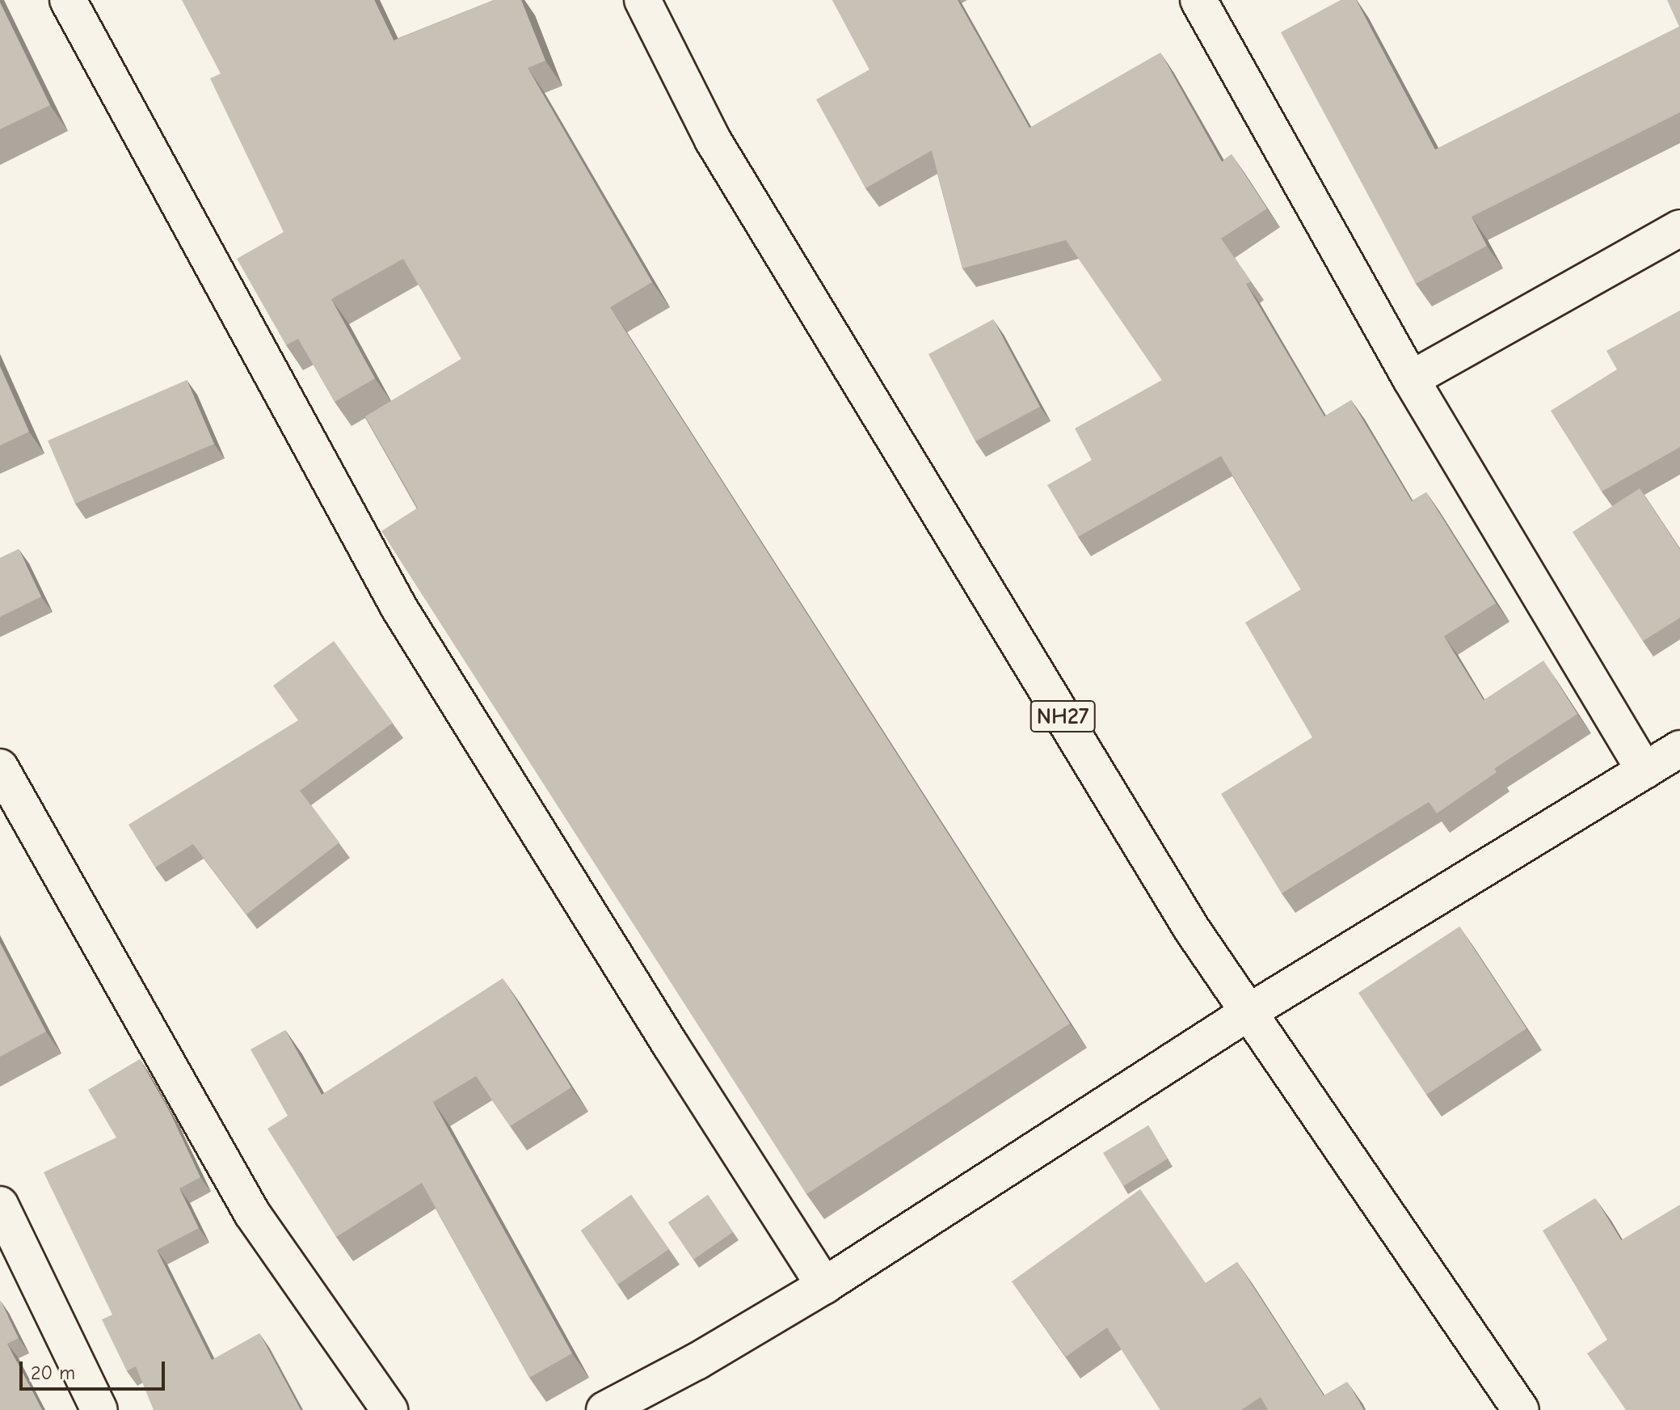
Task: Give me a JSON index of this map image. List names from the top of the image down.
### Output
{
  "streets": {
    "main road": ["NH27"]
  },
  "scale_bar": "20 m"
}
